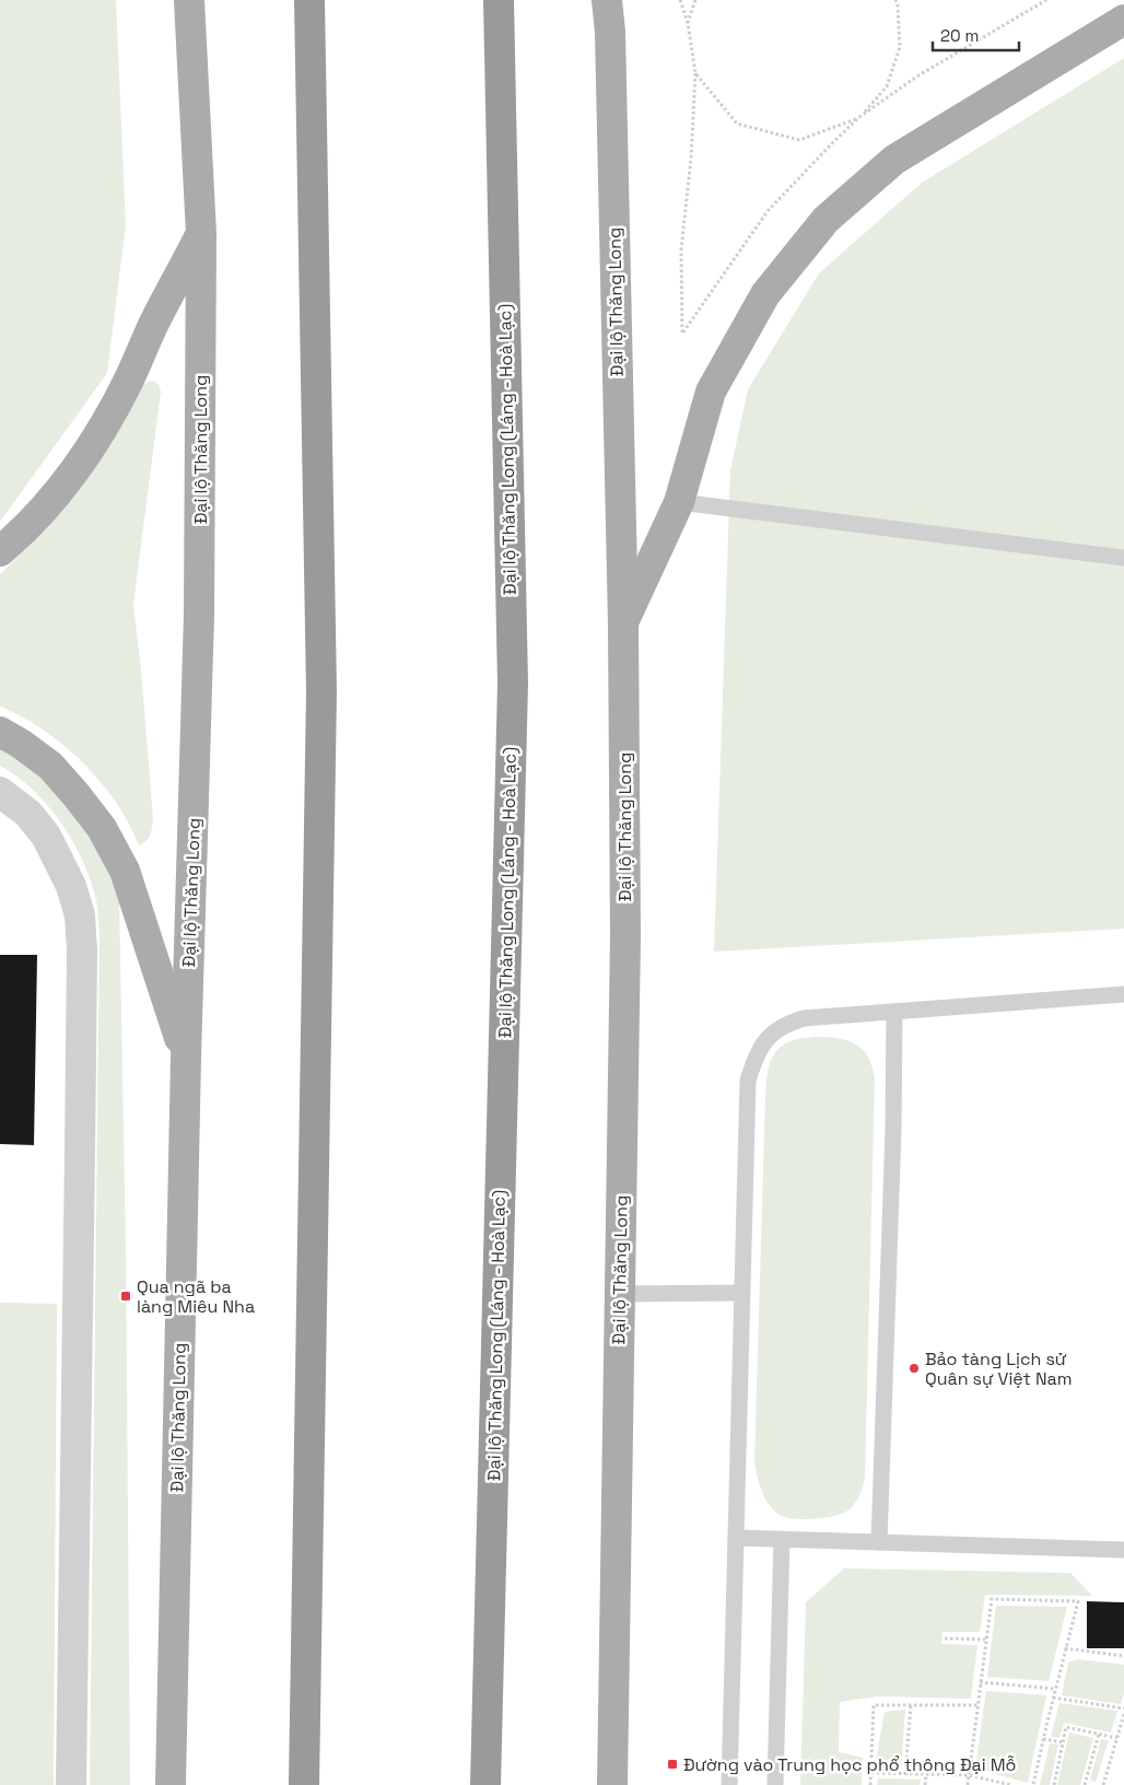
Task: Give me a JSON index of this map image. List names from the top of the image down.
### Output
{
  "streets": {
    "highway": ["Đại lộ Thăng Long (Láng - Hoà Lạc)"],
    "main road": ["Đại lộ Thăng Long"]
  },
  "places": {
    "transit": ["Qua ngã ba làng Miêu Nha", "Đường vào Trung học phổ thông Đại Mỗ"],
    "other": ["Bảo tàng Lịch sử Quân sự Việt Nam"]
  },
  "scale_bar": "20 m"
}
